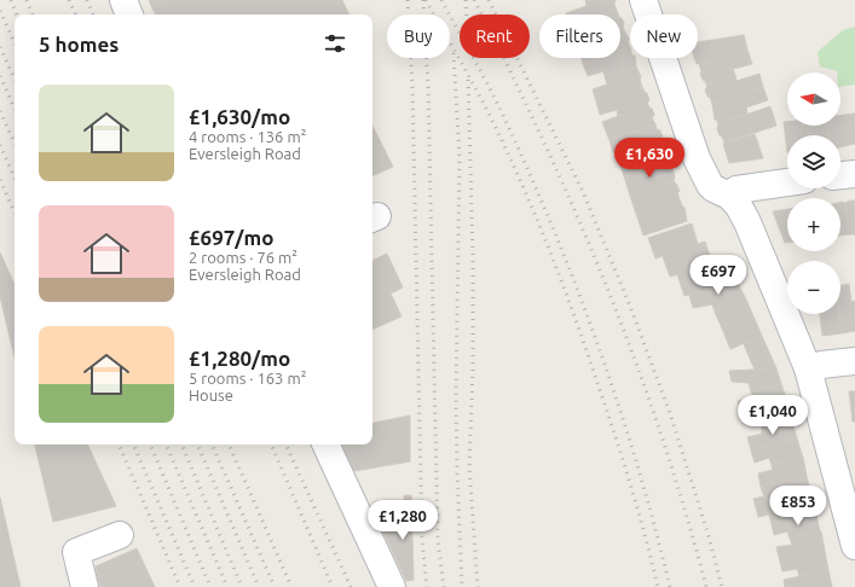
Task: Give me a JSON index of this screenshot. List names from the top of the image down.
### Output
{
  "north": "left",
  "page": {
    "chip": [
      "Buy",
      "Rent",
      "Filters",
      "New"
    ],
    "heading": "5 homes",
    "map_buttons": ["+", "−"],
    "list": [
      {
        "name": "£1,630/mo",
        "note": "4 rooms · 136 m² · Eversleigh Road"
      },
      {
        "name": "£697/mo",
        "note": "2 rooms · 76 m² · Eversleigh Road"
      },
      {
        "name": "£1,280/mo",
        "note": "5 rooms · 163 m² · House"
      }
    ],
    "price": [
      "£1,630",
      "£697",
      "£1,040",
      "£853",
      "£1,280"
    ]
  }
}
